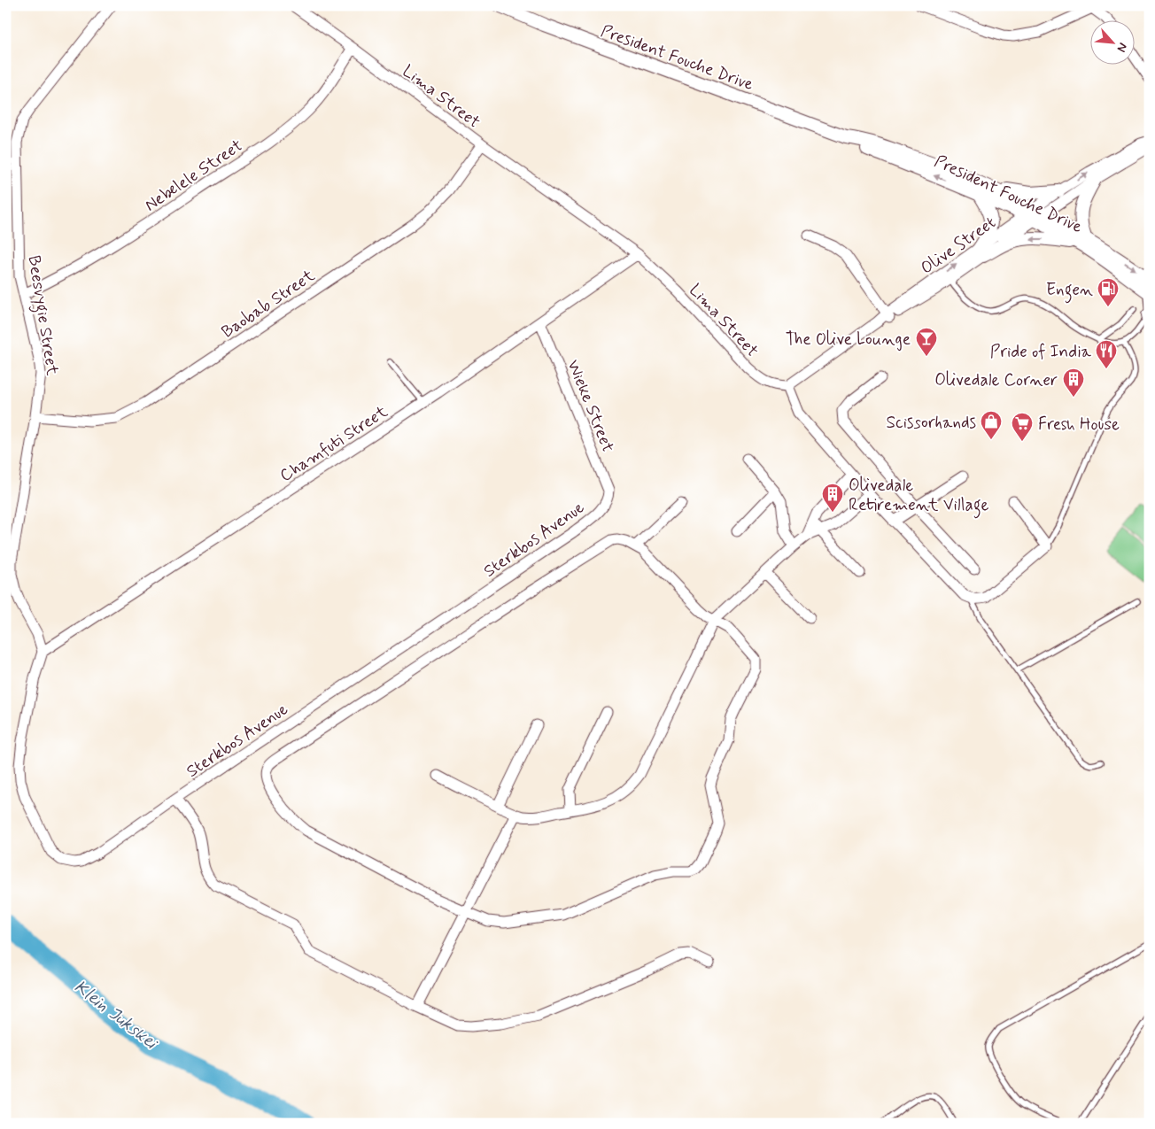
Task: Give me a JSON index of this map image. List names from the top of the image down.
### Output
{
  "streets": {
    "street": [
      "President Fouche Drive",
      "Lima Street",
      "Nebelele Street",
      "Olive Street",
      "Baobab Street",
      "Beesvygie Street",
      "Wieke Street",
      "Chamfuti Street",
      "Sterkbos Avenue"
    ]
  },
  "crossings": [
    ["President Fouche Drive", "Olive Street"],
    ["Lima Street", "Nebelele Street"],
    ["Lima Street", "Olive Street"],
    ["Lima Street", "Baobab Street"],
    ["Lima Street", "Chamfuti Street"],
    ["Nebelele Street", "Beesvygie Street"],
    ["Baobab Street", "Beesvygie Street"],
    ["Beesvygie Street", "Chamfuti Street"],
    ["Beesvygie Street", "Sterkbos Avenue"],
    ["Wieke Street", "Chamfuti Street"],
    ["Wieke Street", "Sterkbos Avenue"],
    ["Chamfuti Street", "Sterkbos Avenue"]
  ],
  "water": ["Klein Jukskei"],
  "places": {
    "fuel station": ["Engen"],
    "bar": ["The Olive Lounge"],
    "restaurant": ["Pride of India"],
    "building": ["Olivedale Corner", "Olivedale Retirement Village"],
    "shop": ["Scissorhands"],
    "supermarket": ["Fresh House"]
  },
  "north": "bottom right"
}
